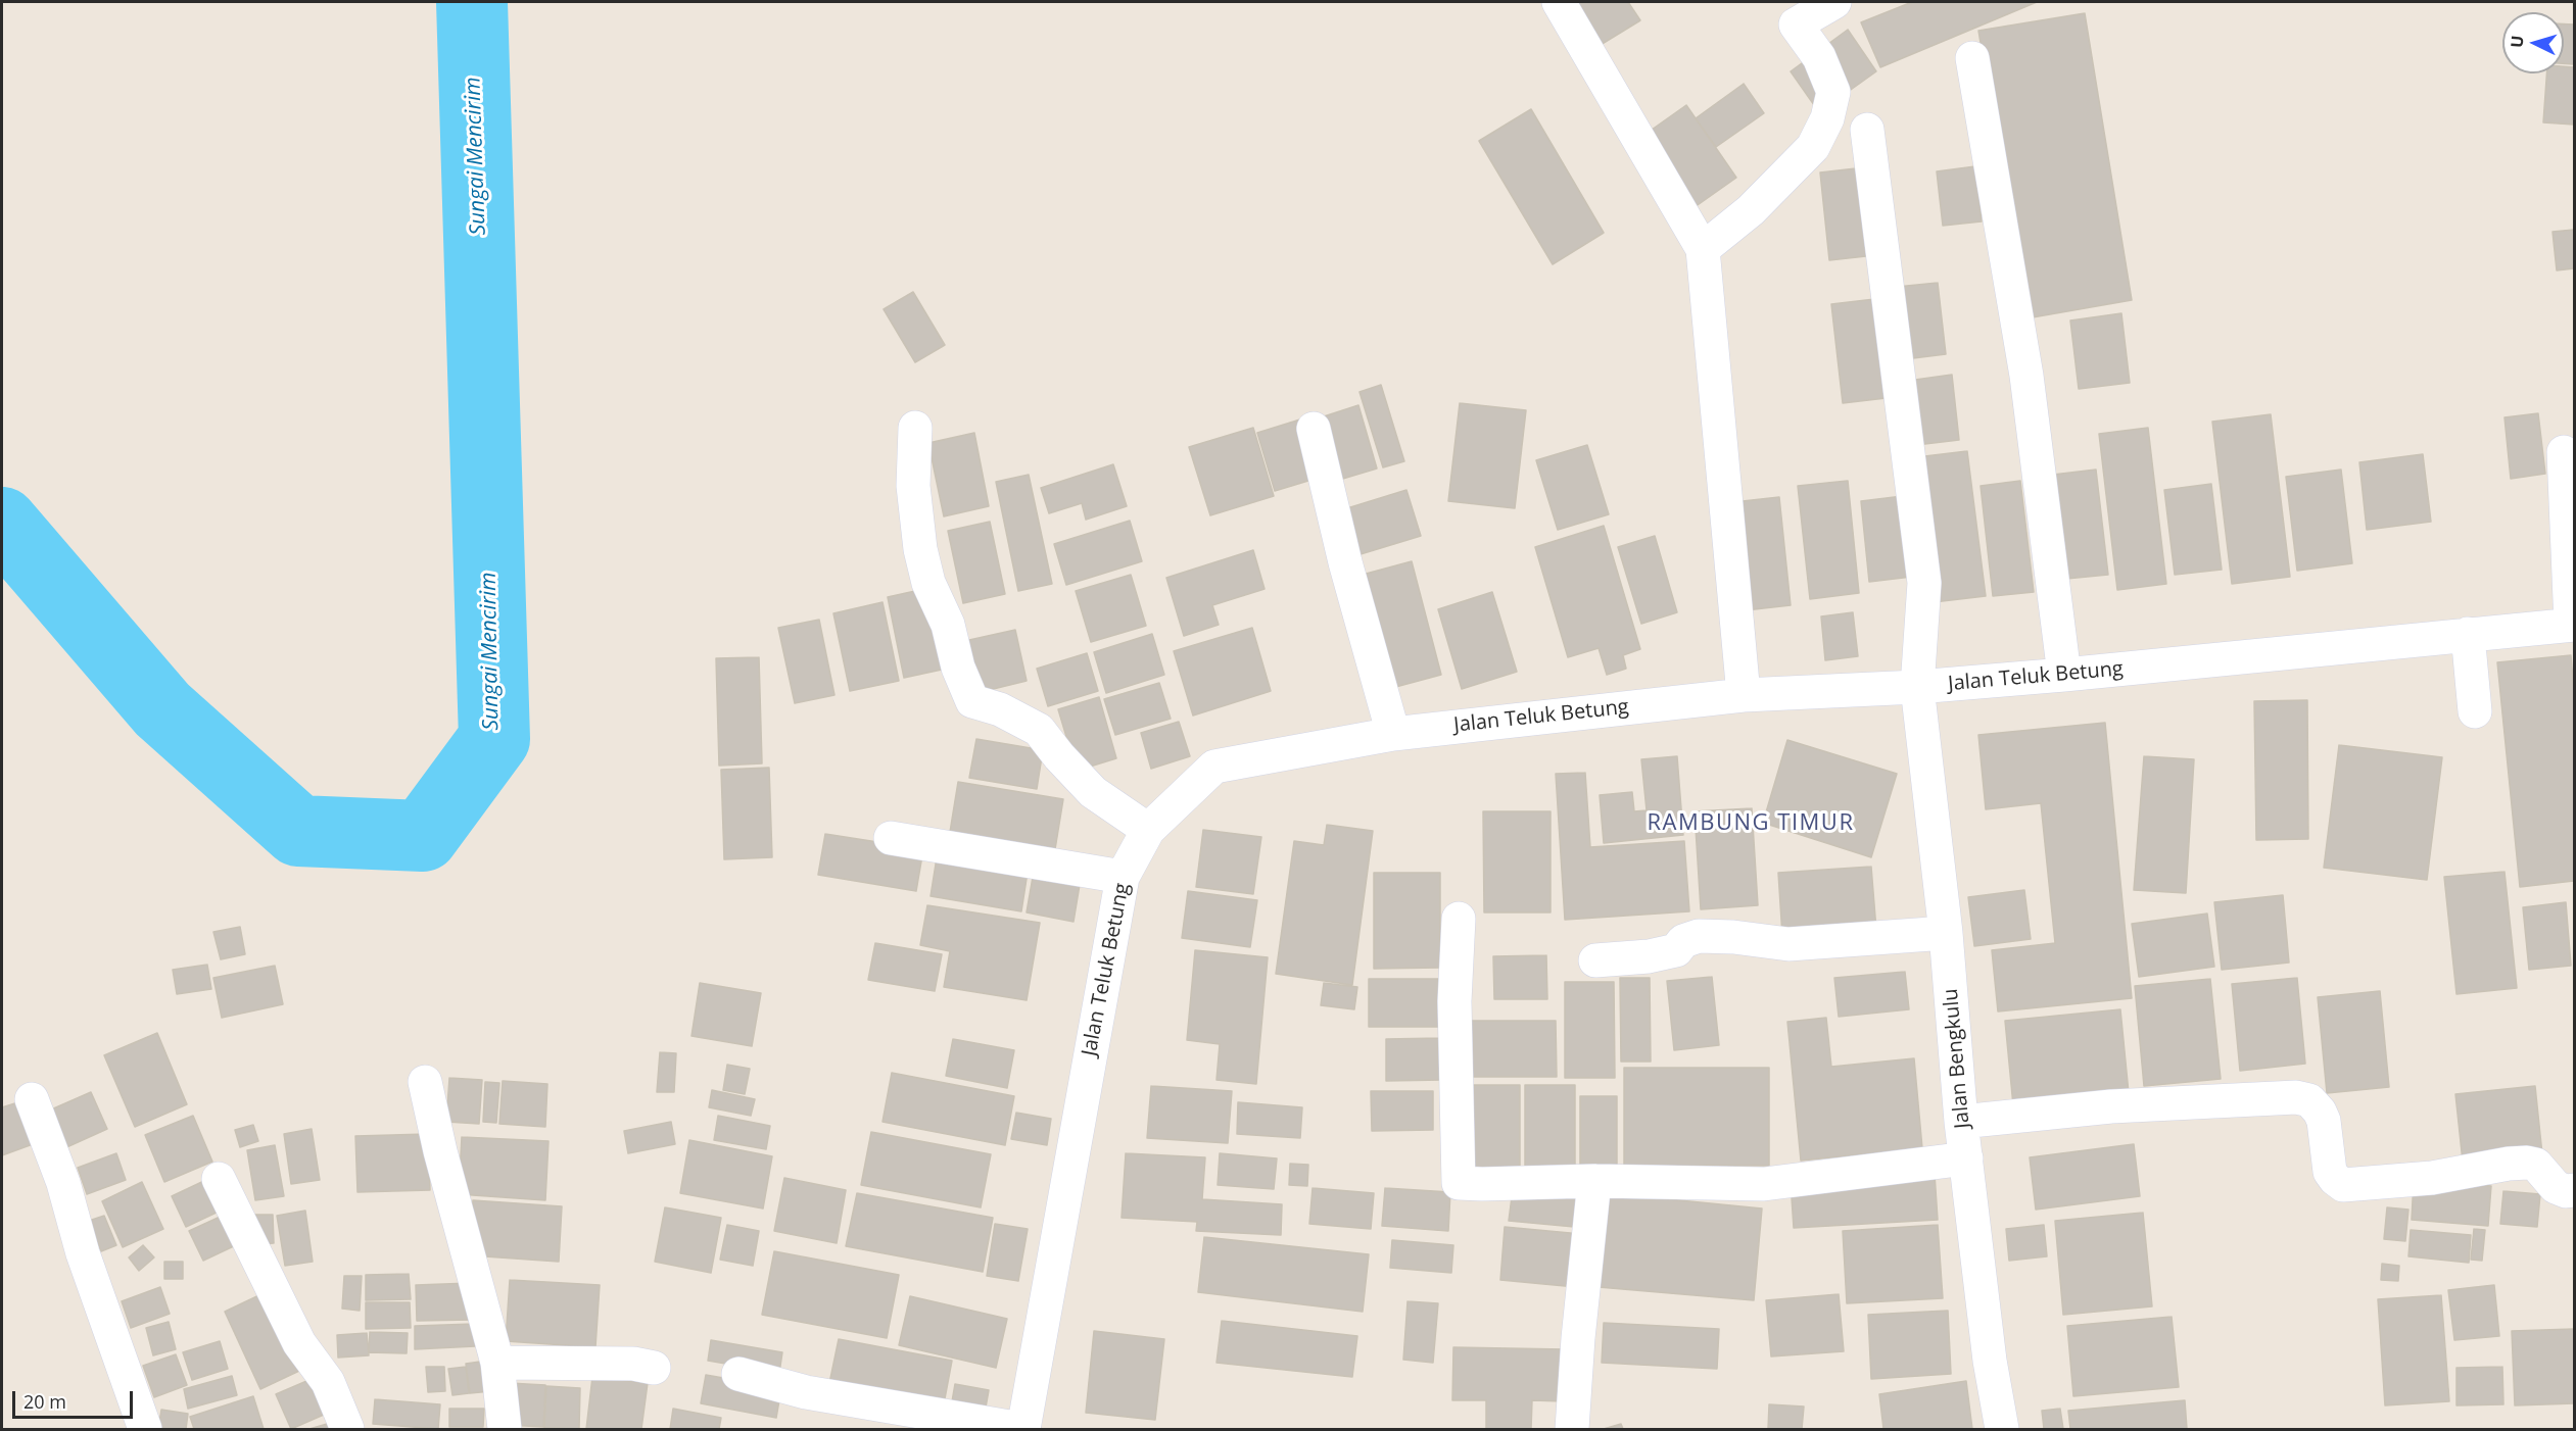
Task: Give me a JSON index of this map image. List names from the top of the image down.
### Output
{
  "streets": {
    "street": ["Jalan Teluk Betung", "Jalan Bengkulu"]
  },
  "crossings": [
    ["Jalan Teluk Betung", "Jalan Bengkulu"]
  ],
  "districts": ["RAMBUNG TIMUR"],
  "water": ["Sungai Mencirim"],
  "scale_bar": "20 m",
  "north": "left"
}
